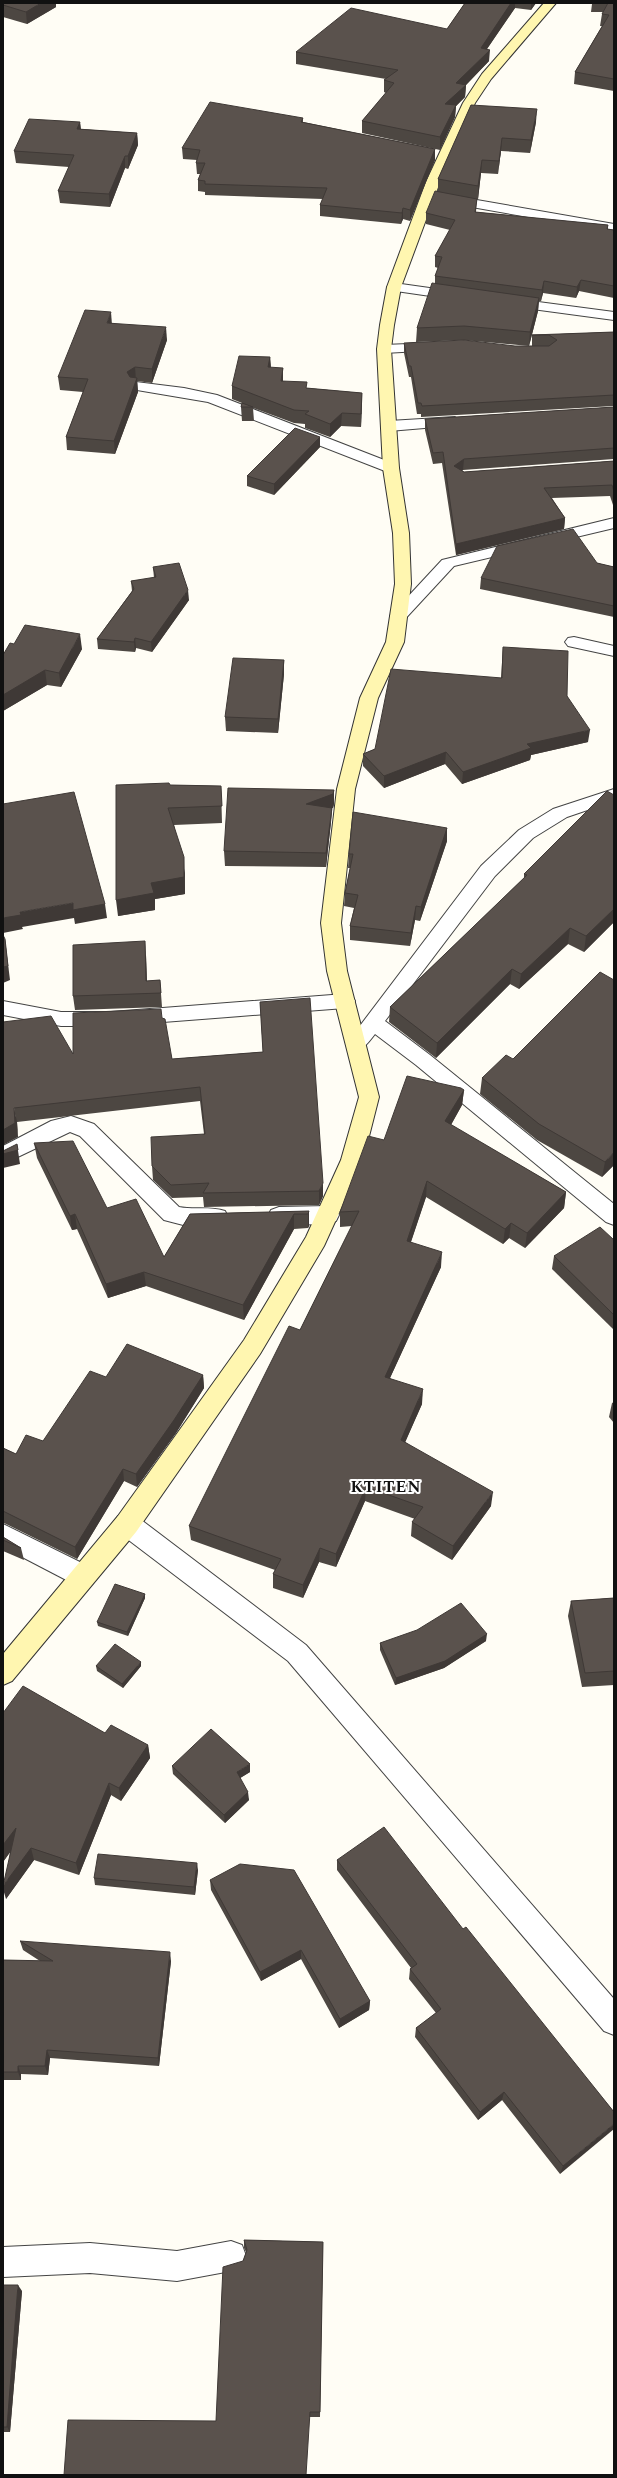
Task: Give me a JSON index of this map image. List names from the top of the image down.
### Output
{
  "districts": ["KTITEN"]
}
